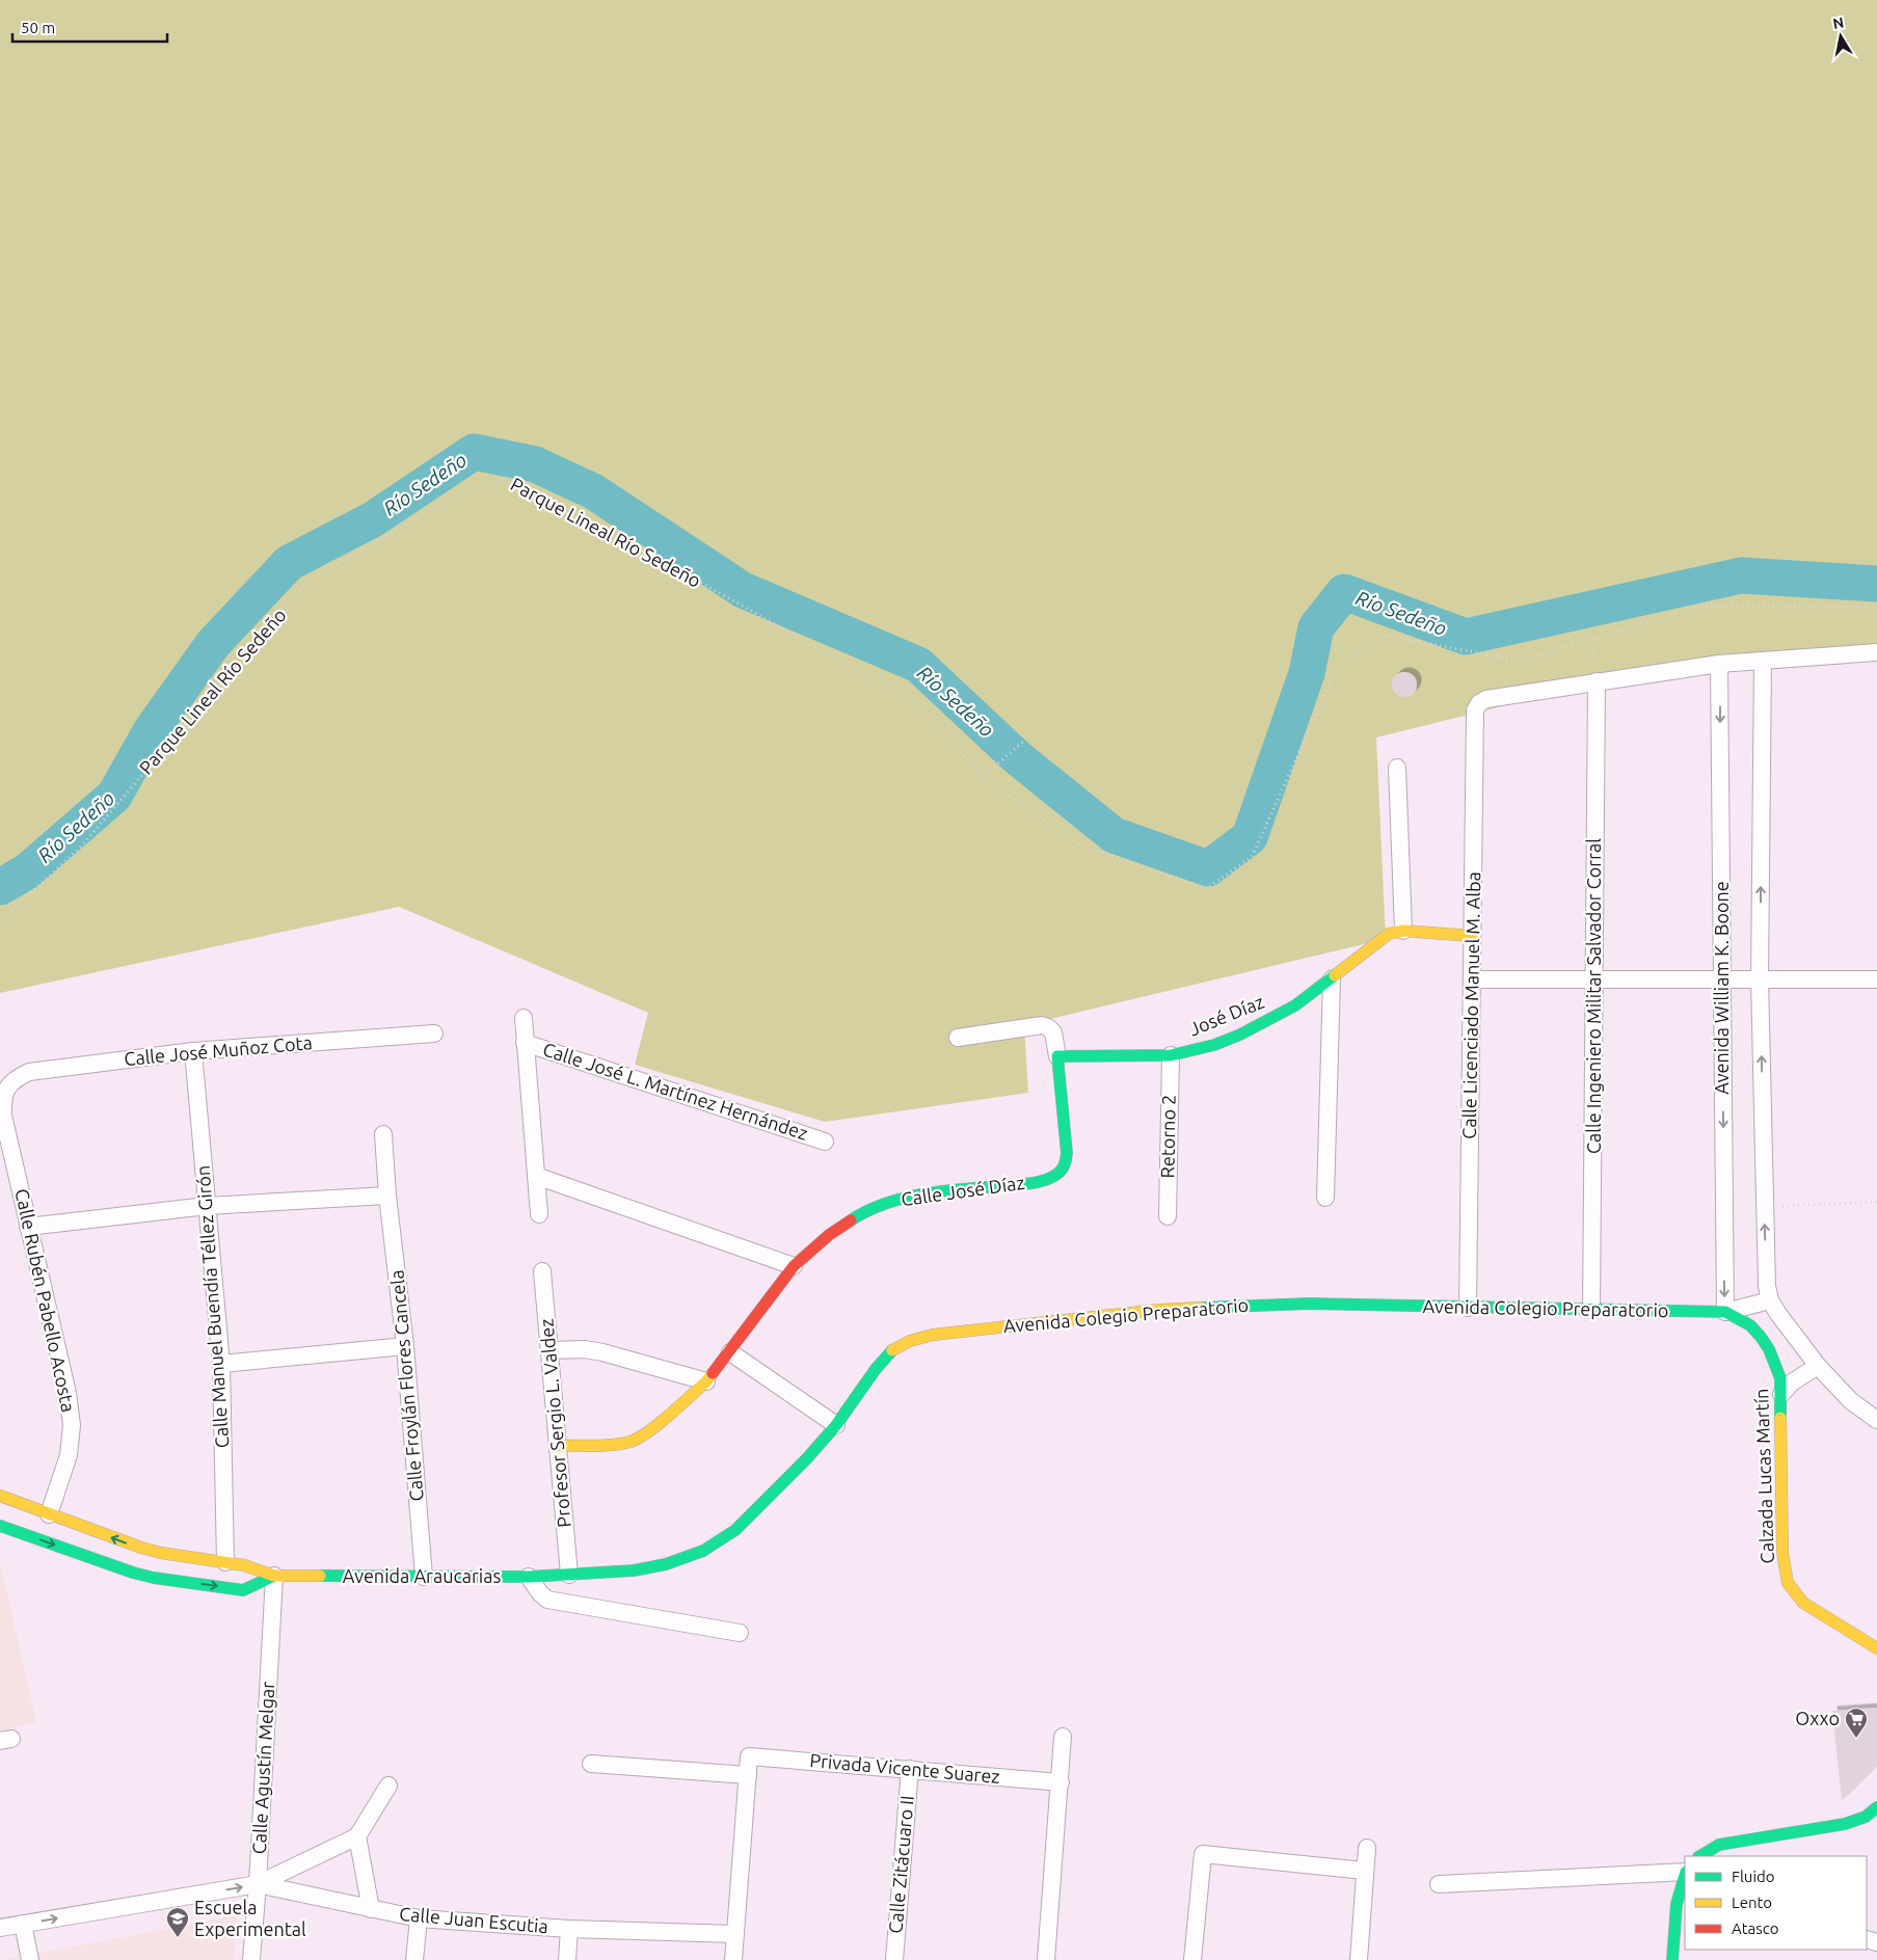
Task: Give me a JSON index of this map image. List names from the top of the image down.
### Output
{
  "streets": {
    "street": [
      "Avenida William K. Boone",
      "Calle Ingeniero Militar Salvador Corral",
      "Calle Licenciado Manuel M. Alba",
      "José Díaz",
      "Calle José Muñoz Cota",
      "Calle José L. Martínez Hernández",
      "Retorno 2",
      "Calle José Díaz",
      "Calle Rubén Pabello Acosta",
      "Calle Manuel Buendía Téllez Girón",
      "Avenida Colegio Preparatorio",
      "Calle Froylán Flores Cancela",
      "Profesor Sergio L. Valdez",
      "Calzada Lucas Martín",
      "Avenida Araucarias",
      "Calle Agustín Melgar",
      "Privada Vicente Suarez",
      "Calle Zitácuaro II",
      "Calle Juan Escutia"
    ],
    "path": ["Parque Lineal Río Sedeño"]
  },
  "crossings": [
    ["Avenida William K. Boone", "Avenida Colegio Preparatorio"],
    ["Avenida William K. Boone", "Calzada Lucas Martín"],
    ["Calle Ingeniero Militar Salvador Corral", "Calle Licenciado Manuel M. Alba"],
    ["Calle Ingeniero Militar Salvador Corral", "Avenida Colegio Preparatorio"],
    ["Calle Licenciado Manuel M. Alba", "José Díaz"],
    ["Calle Licenciado Manuel M. Alba", "Avenida Colegio Preparatorio"],
    ["José Díaz", "Retorno 2"],
    ["José Díaz", "Calle José Díaz"],
    ["Calle José Muñoz Cota", "Calle Rubén Pabello Acosta"],
    ["Calle José Muñoz Cota", "Calle Manuel Buendía Téllez Girón"],
    ["Calle José Díaz", "Profesor Sergio L. Valdez"],
    ["Calle Rubén Pabello Acosta", "Avenida Araucarias"],
    ["Calle Manuel Buendía Téllez Girón", "Avenida Araucarias"],
    ["Avenida Colegio Preparatorio", "Profesor Sergio L. Valdez"],
    ["Avenida Colegio Preparatorio", "Calzada Lucas Martín"],
    ["Avenida Colegio Preparatorio", "Avenida Araucarias"],
    ["Calle Froylán Flores Cancela", "Avenida Araucarias"],
    ["Profesor Sergio L. Valdez", "Avenida Araucarias"],
    ["Avenida Araucarias", "Calle Agustín Melgar"],
    ["Calle Agustín Melgar", "Calle Juan Escutia"],
    ["Privada Vicente Suarez", "Calle Zitácuaro II"]
  ],
  "water": ["Río Sedeño"],
  "places": {
    "supermarket": ["Oxxo"],
    "school or university": ["Escuela Experimental"]
  },
  "legend": ["Fluido", "Lento", "Atasco"],
  "scale_bar": "50 m",
  "north": "top"
}
